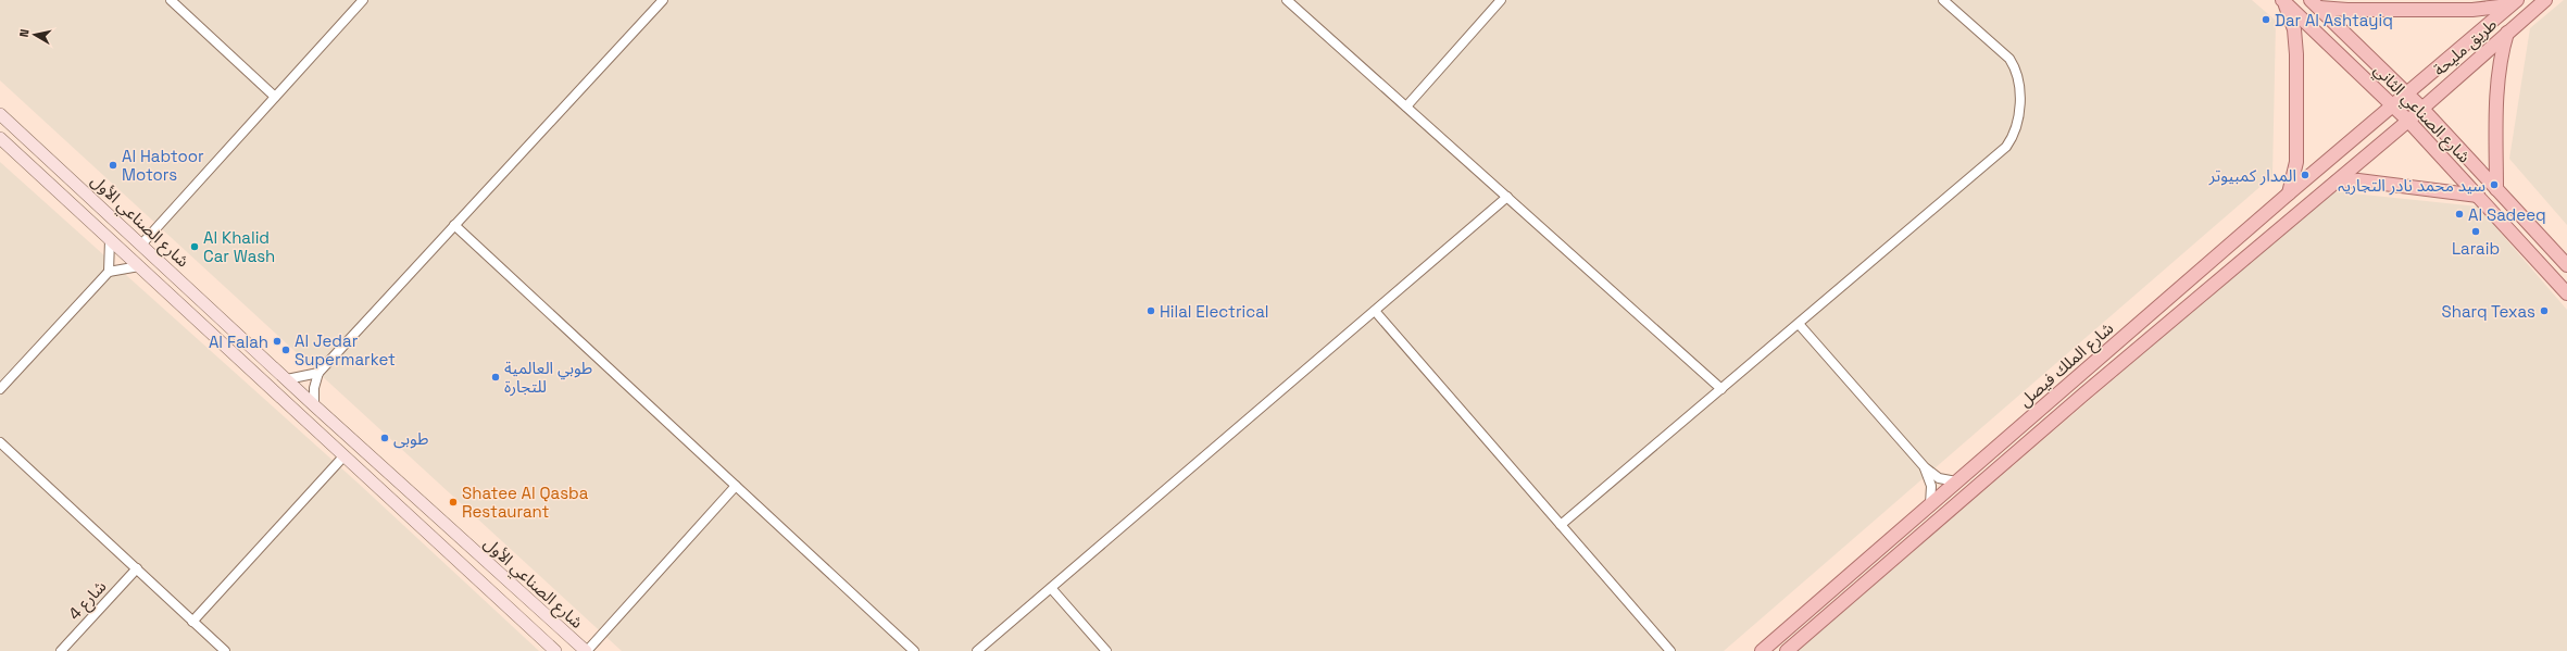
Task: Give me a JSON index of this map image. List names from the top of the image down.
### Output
{
  "streets": {
    "main road": [
      "طريق مليحة",
      "شارع الصناعي الثاني",
      "شارع الصناعي الأول",
      "شارع الملك فيصل"
    ],
    "street": ["شارع 4"]
  },
  "crossings": [
    ["طريق مليحة", "شارع الصناعي الثاني"],
    ["طريق مليحة", "شارع الملك فيصل"],
    ["شارع الصناعي الثاني", "شارع الملك فيصل"]
  ],
  "places": [
    "Dar Al Ashtayiq",
    "Al Habtoor Motors",
    "المدار کمبیوتر",
    "سید محمد نادر التجاریہ",
    "Al Sadeeq",
    "Laraib",
    "Al Khalid Car Wash",
    "Hilal Electrical",
    "Sharq Texas",
    "Al Falah",
    "Al Jedar Supermarket",
    "طوبي العالمية للتجارة",
    "طوبى",
    "Shatee Al Qasba Restaurant"
  ],
  "north": "left"
}
